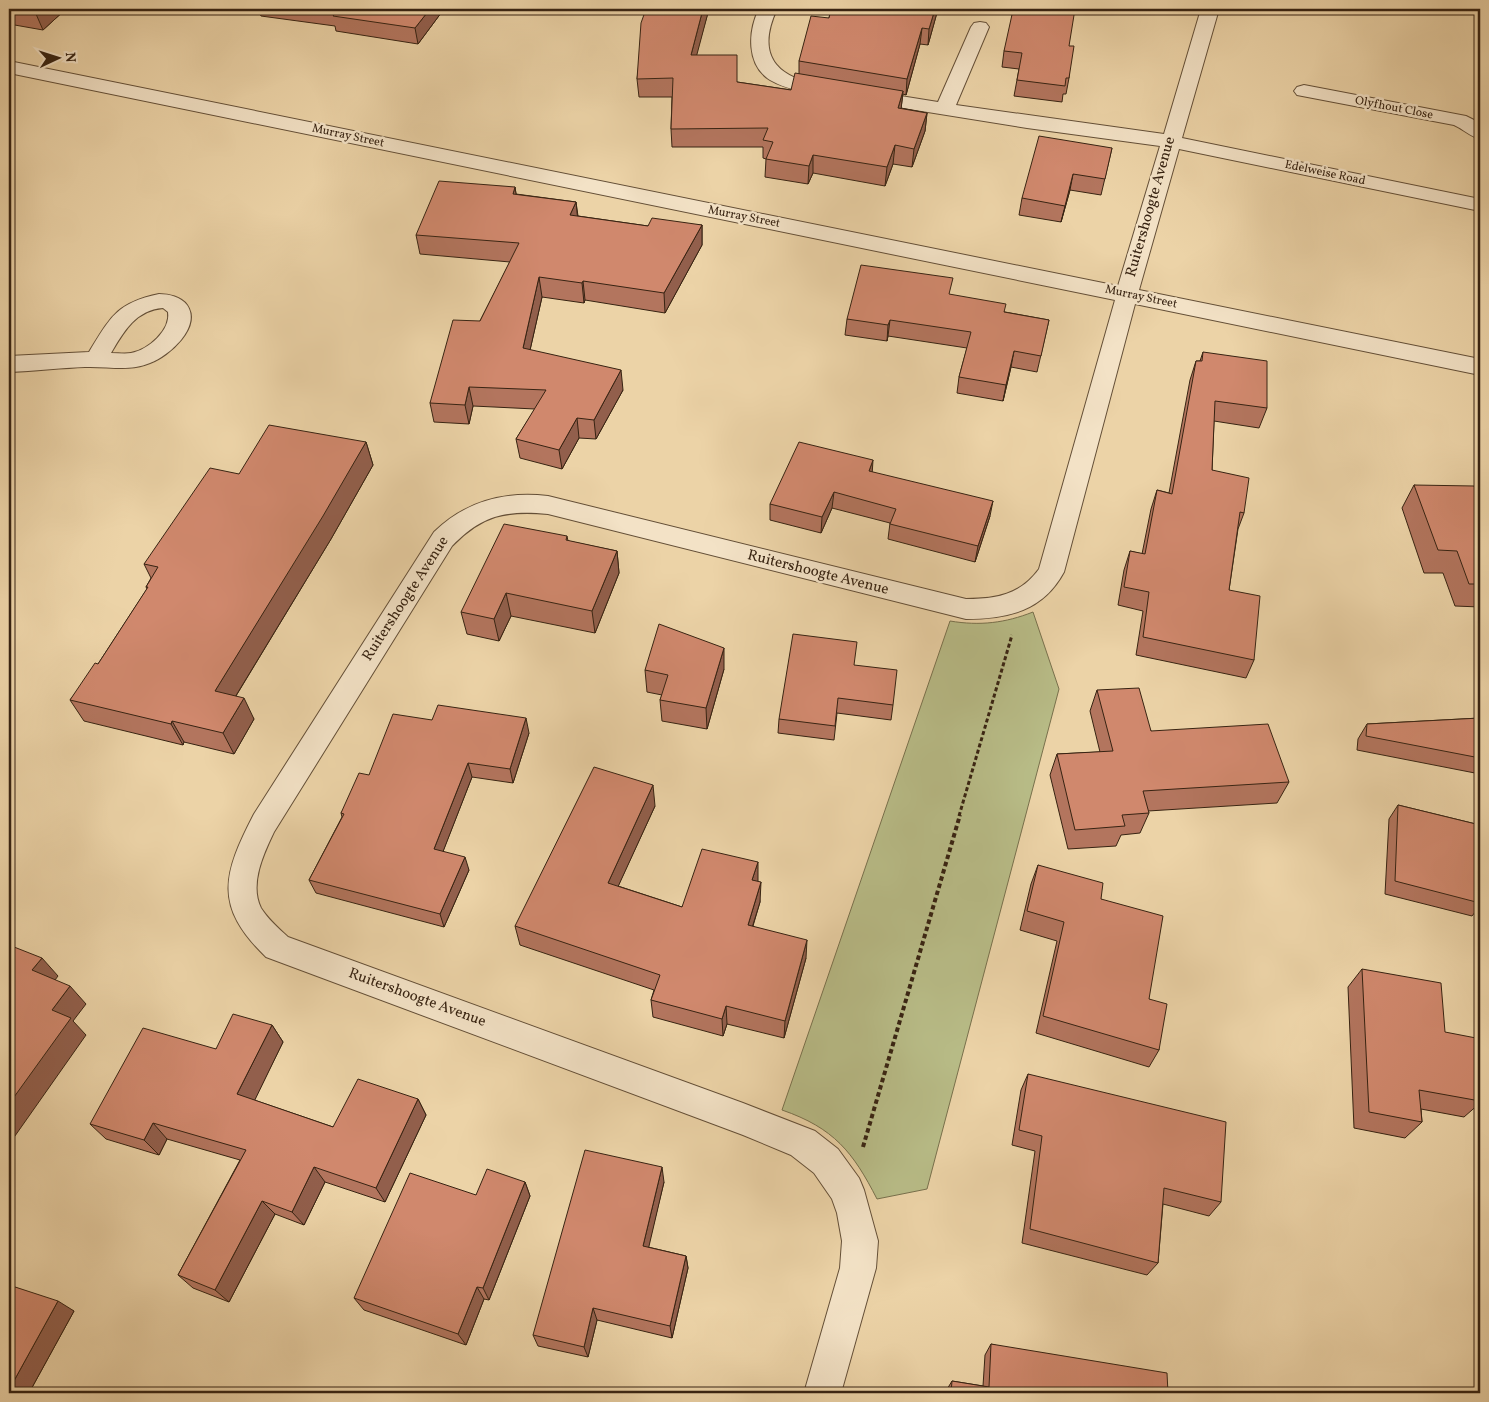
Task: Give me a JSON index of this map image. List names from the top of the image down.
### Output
{
  "streets": {
    "street": [
      "Olyfhout Close",
      "Murray Street",
      "Edelweise Road",
      "Ruitershoogte Avenue"
    ]
  },
  "crossings": [
    ["Murray Street", "Ruitershoogte Avenue"],
    ["Edelweise Road", "Ruitershoogte Avenue"]
  ],
  "north": "right"
}
